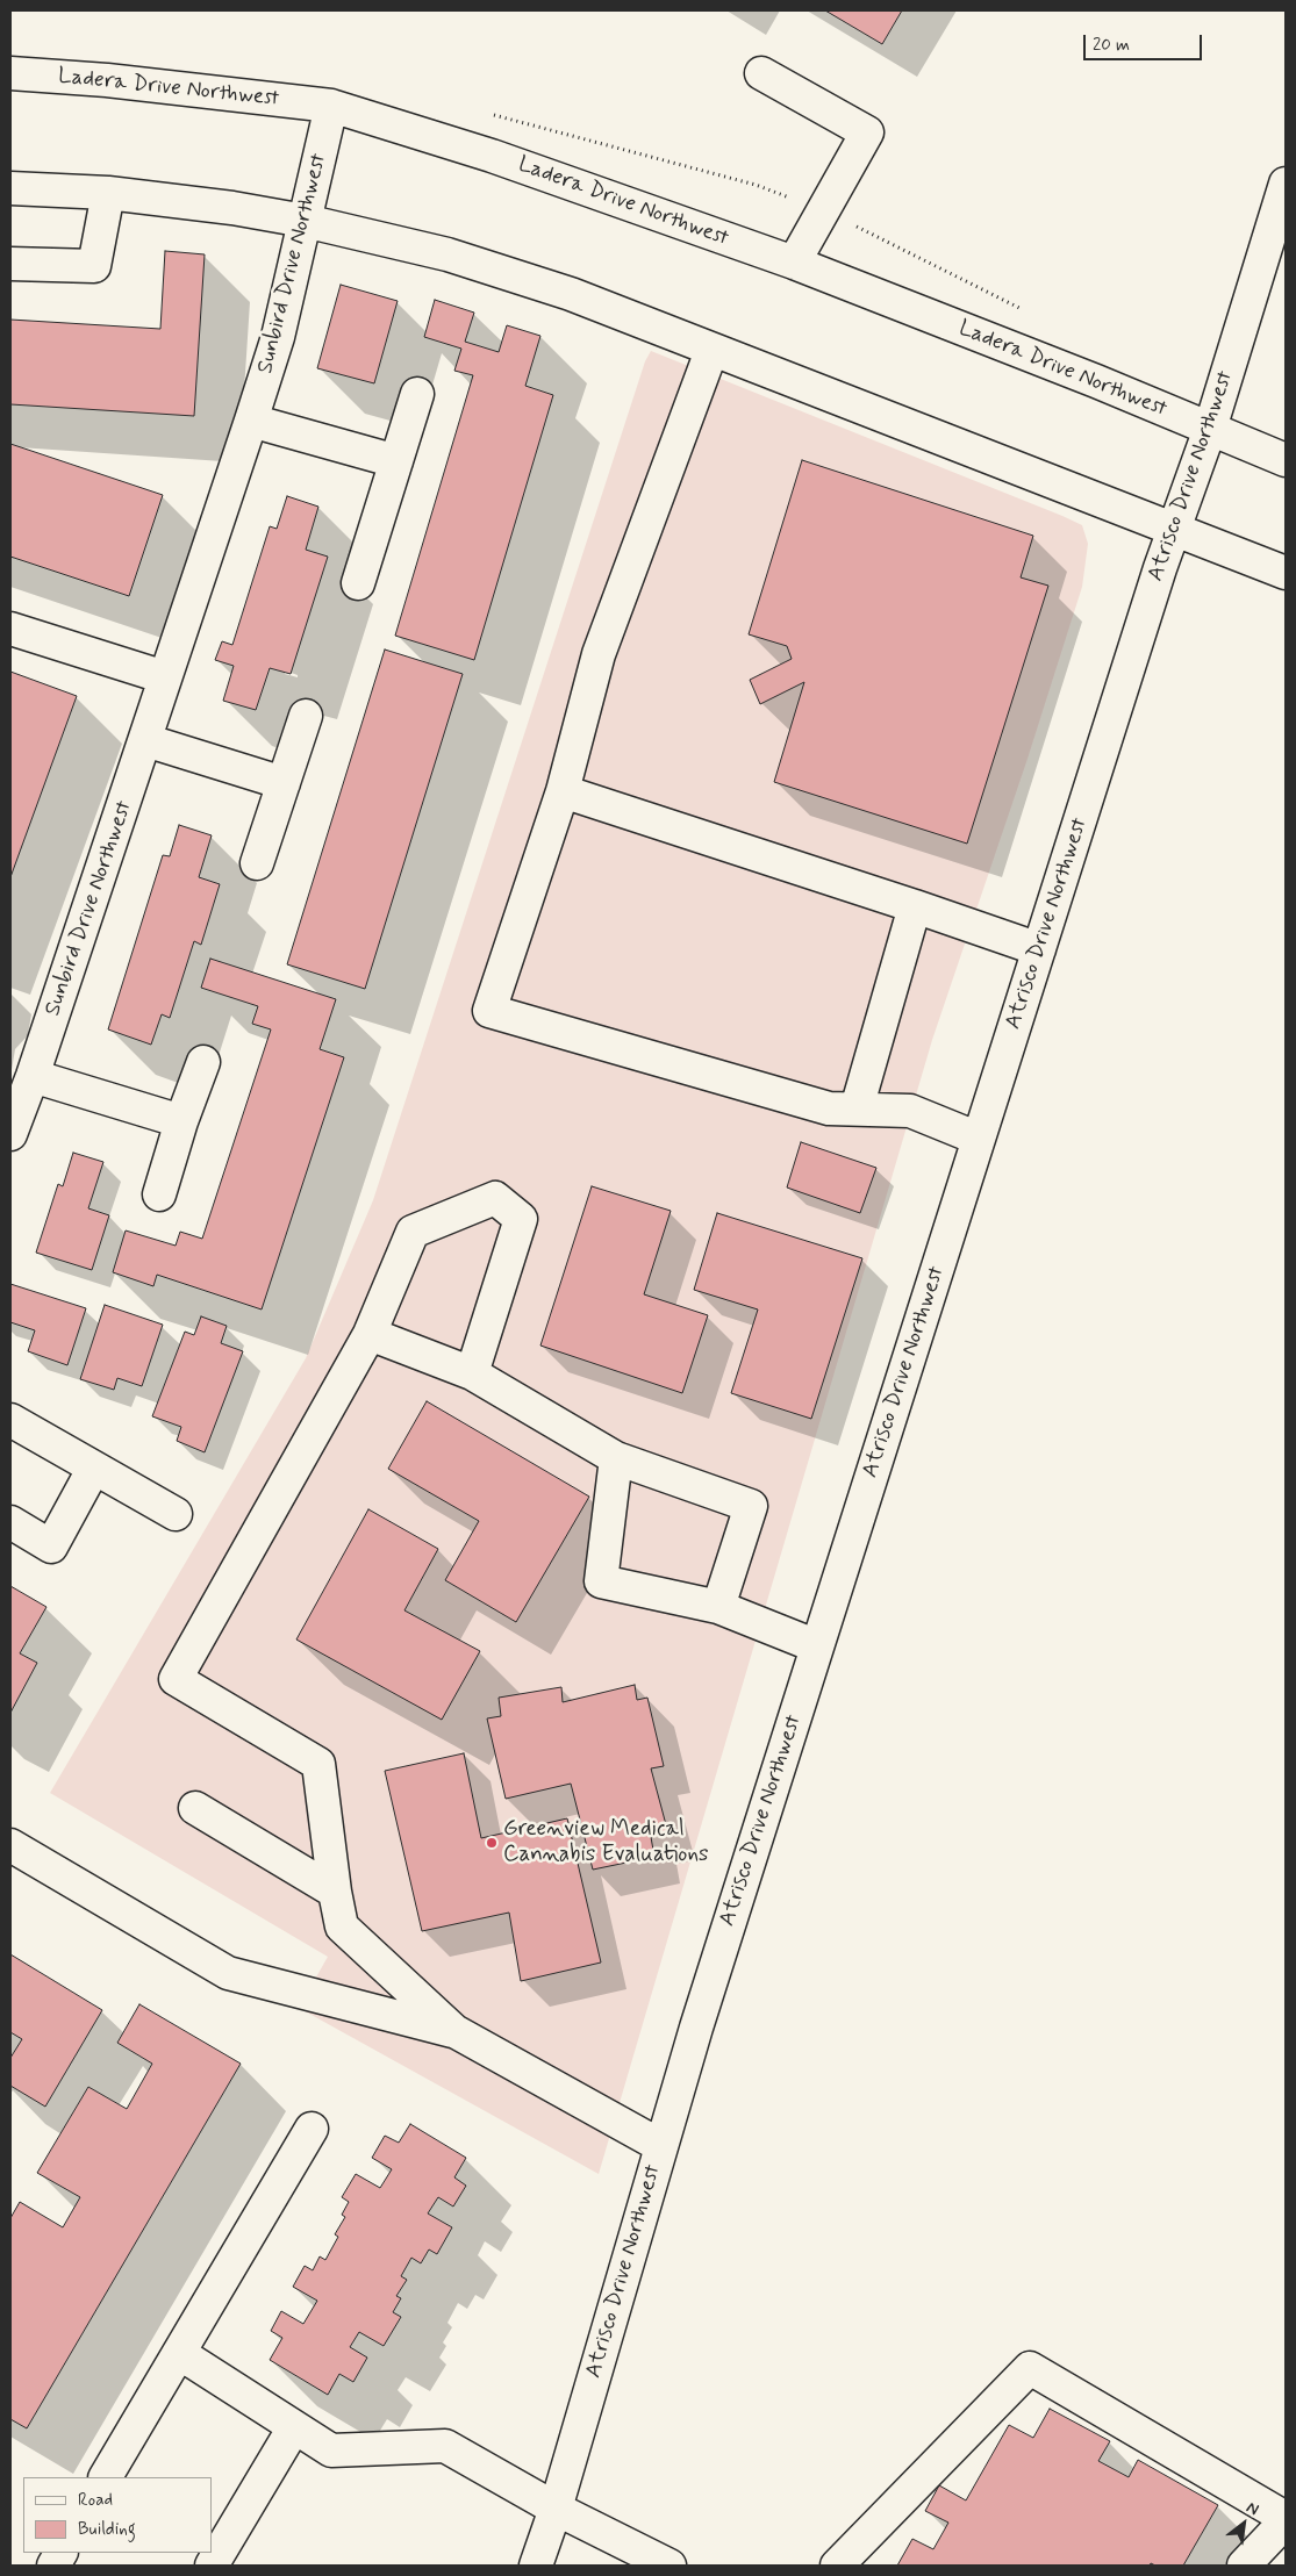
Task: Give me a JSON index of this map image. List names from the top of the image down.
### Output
{
  "streets": {
    "street": ["Ladera Drive Northwest", "Sunbird Drive Northwest", "Atrisco Drive Northwest"]
  },
  "crossings": [
    ["Ladera Drive Northwest", "Sunbird Drive Northwest"],
    ["Ladera Drive Northwest", "Atrisco Drive Northwest"]
  ],
  "places": ["Greenview Medical Cannabis Evaluations"],
  "legend": ["Road", "Building"],
  "scale_bar": "20 m",
  "north": "top right"
}
